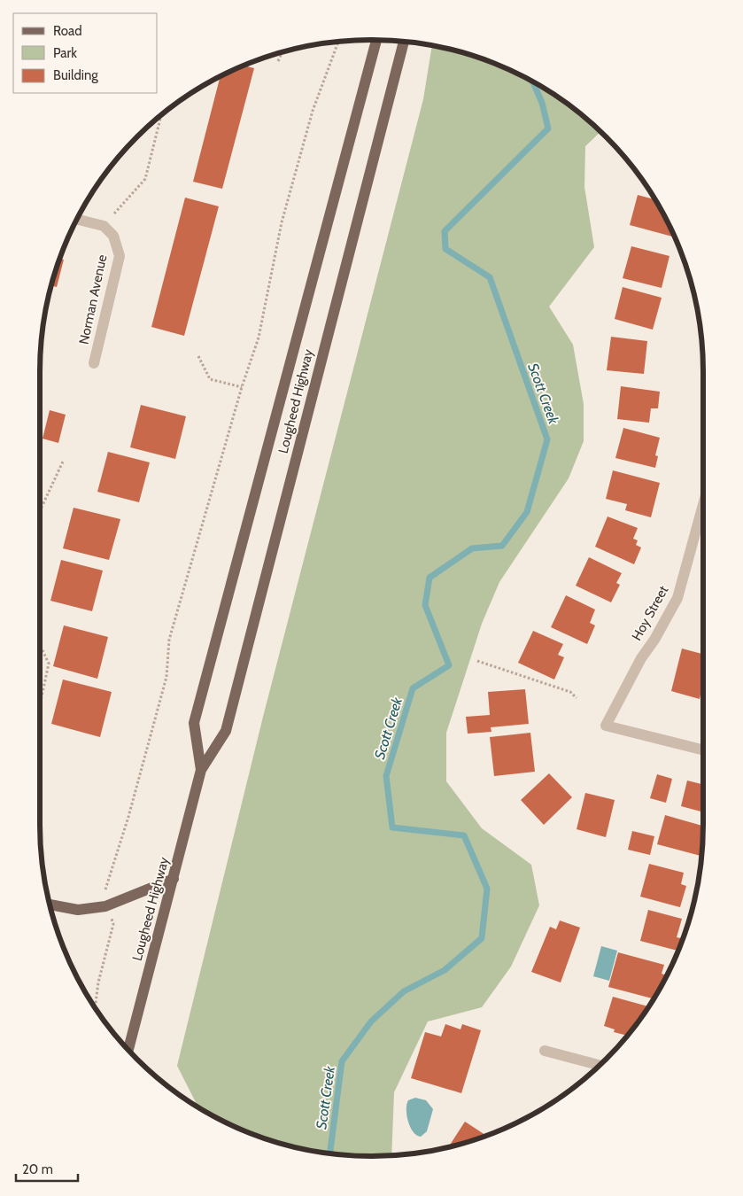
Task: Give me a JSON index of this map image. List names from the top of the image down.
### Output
{
  "streets": {
    "main road": ["Lougheed Highway"],
    "street": ["Norman Avenue", "Hoy Street"]
  },
  "water": ["Scott Creek"],
  "legend": ["Road", "Park", "Building"],
  "scale_bar": "20 m"
}
